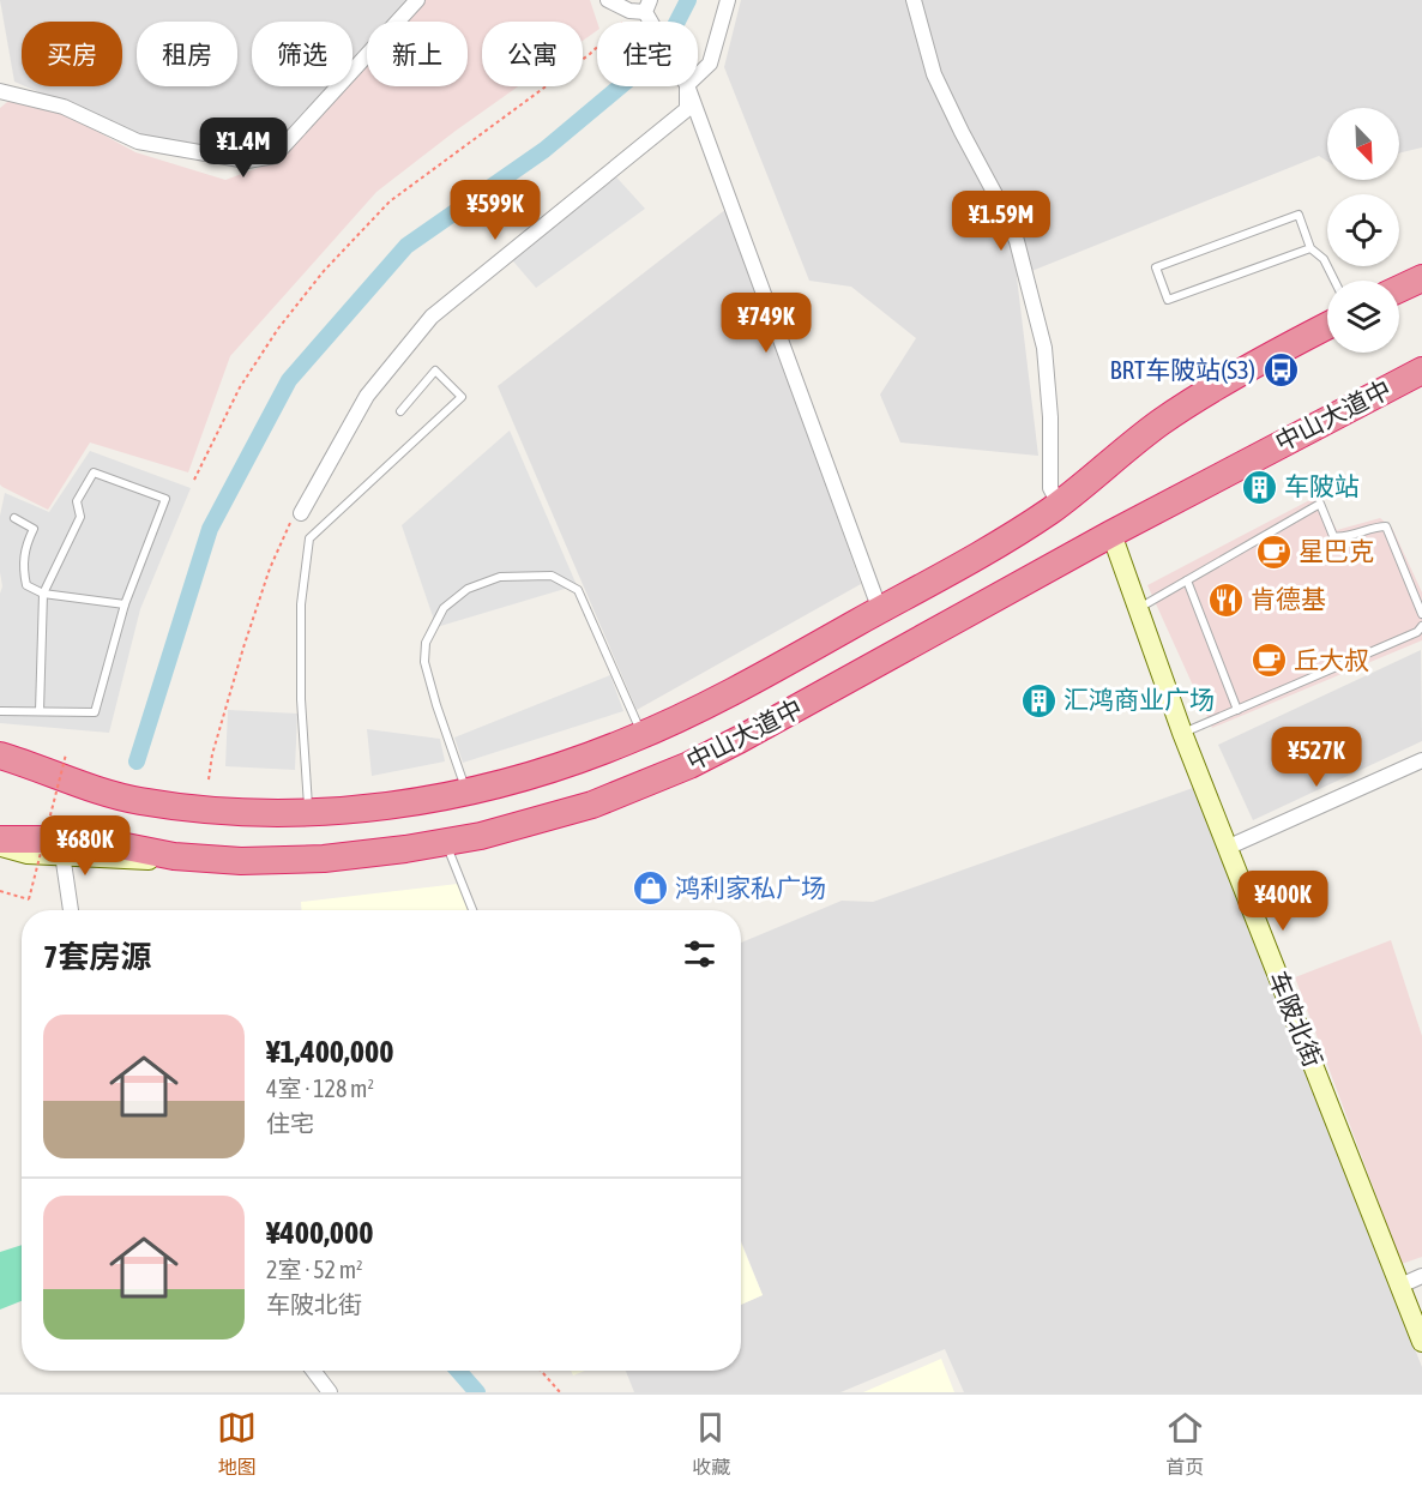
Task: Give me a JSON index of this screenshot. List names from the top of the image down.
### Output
{
  "streets": {
    "highway": ["中山大道中"],
    "street": ["车陂北街"]
  },
  "crossings": [
    ["中山大道中", "车陂北街"]
  ],
  "places": {
    "bus stop": ["BRT车陂站(S3)"],
    "building": ["车陂站", "汇鸿商业广场"],
    "cafe": ["星巴克", "丘大叔"],
    "restaurant": ["肯德基"],
    "shop": ["鸿利家私广场"]
  },
  "north": "bottom right",
  "page": {
    "chip": [
      "买房",
      "租房",
      "筛选",
      "新上",
      "公寓",
      "住宅"
    ],
    "price": [
      "¥1.4M",
      "¥599K",
      "¥1.59M",
      "¥749K",
      "¥527K",
      "¥680K",
      "¥400K"
    ],
    "heading": "7套房源",
    "list": [
      {
        "name": "¥1,400,000",
        "note": "4室 · 128 m² · 住宅"
      },
      {
        "name": "¥400,000",
        "note": "2室 · 52 m² · 车陂北街"
      }
    ],
    "tabs": ["地图", "收藏", "首页"]
  }
}
